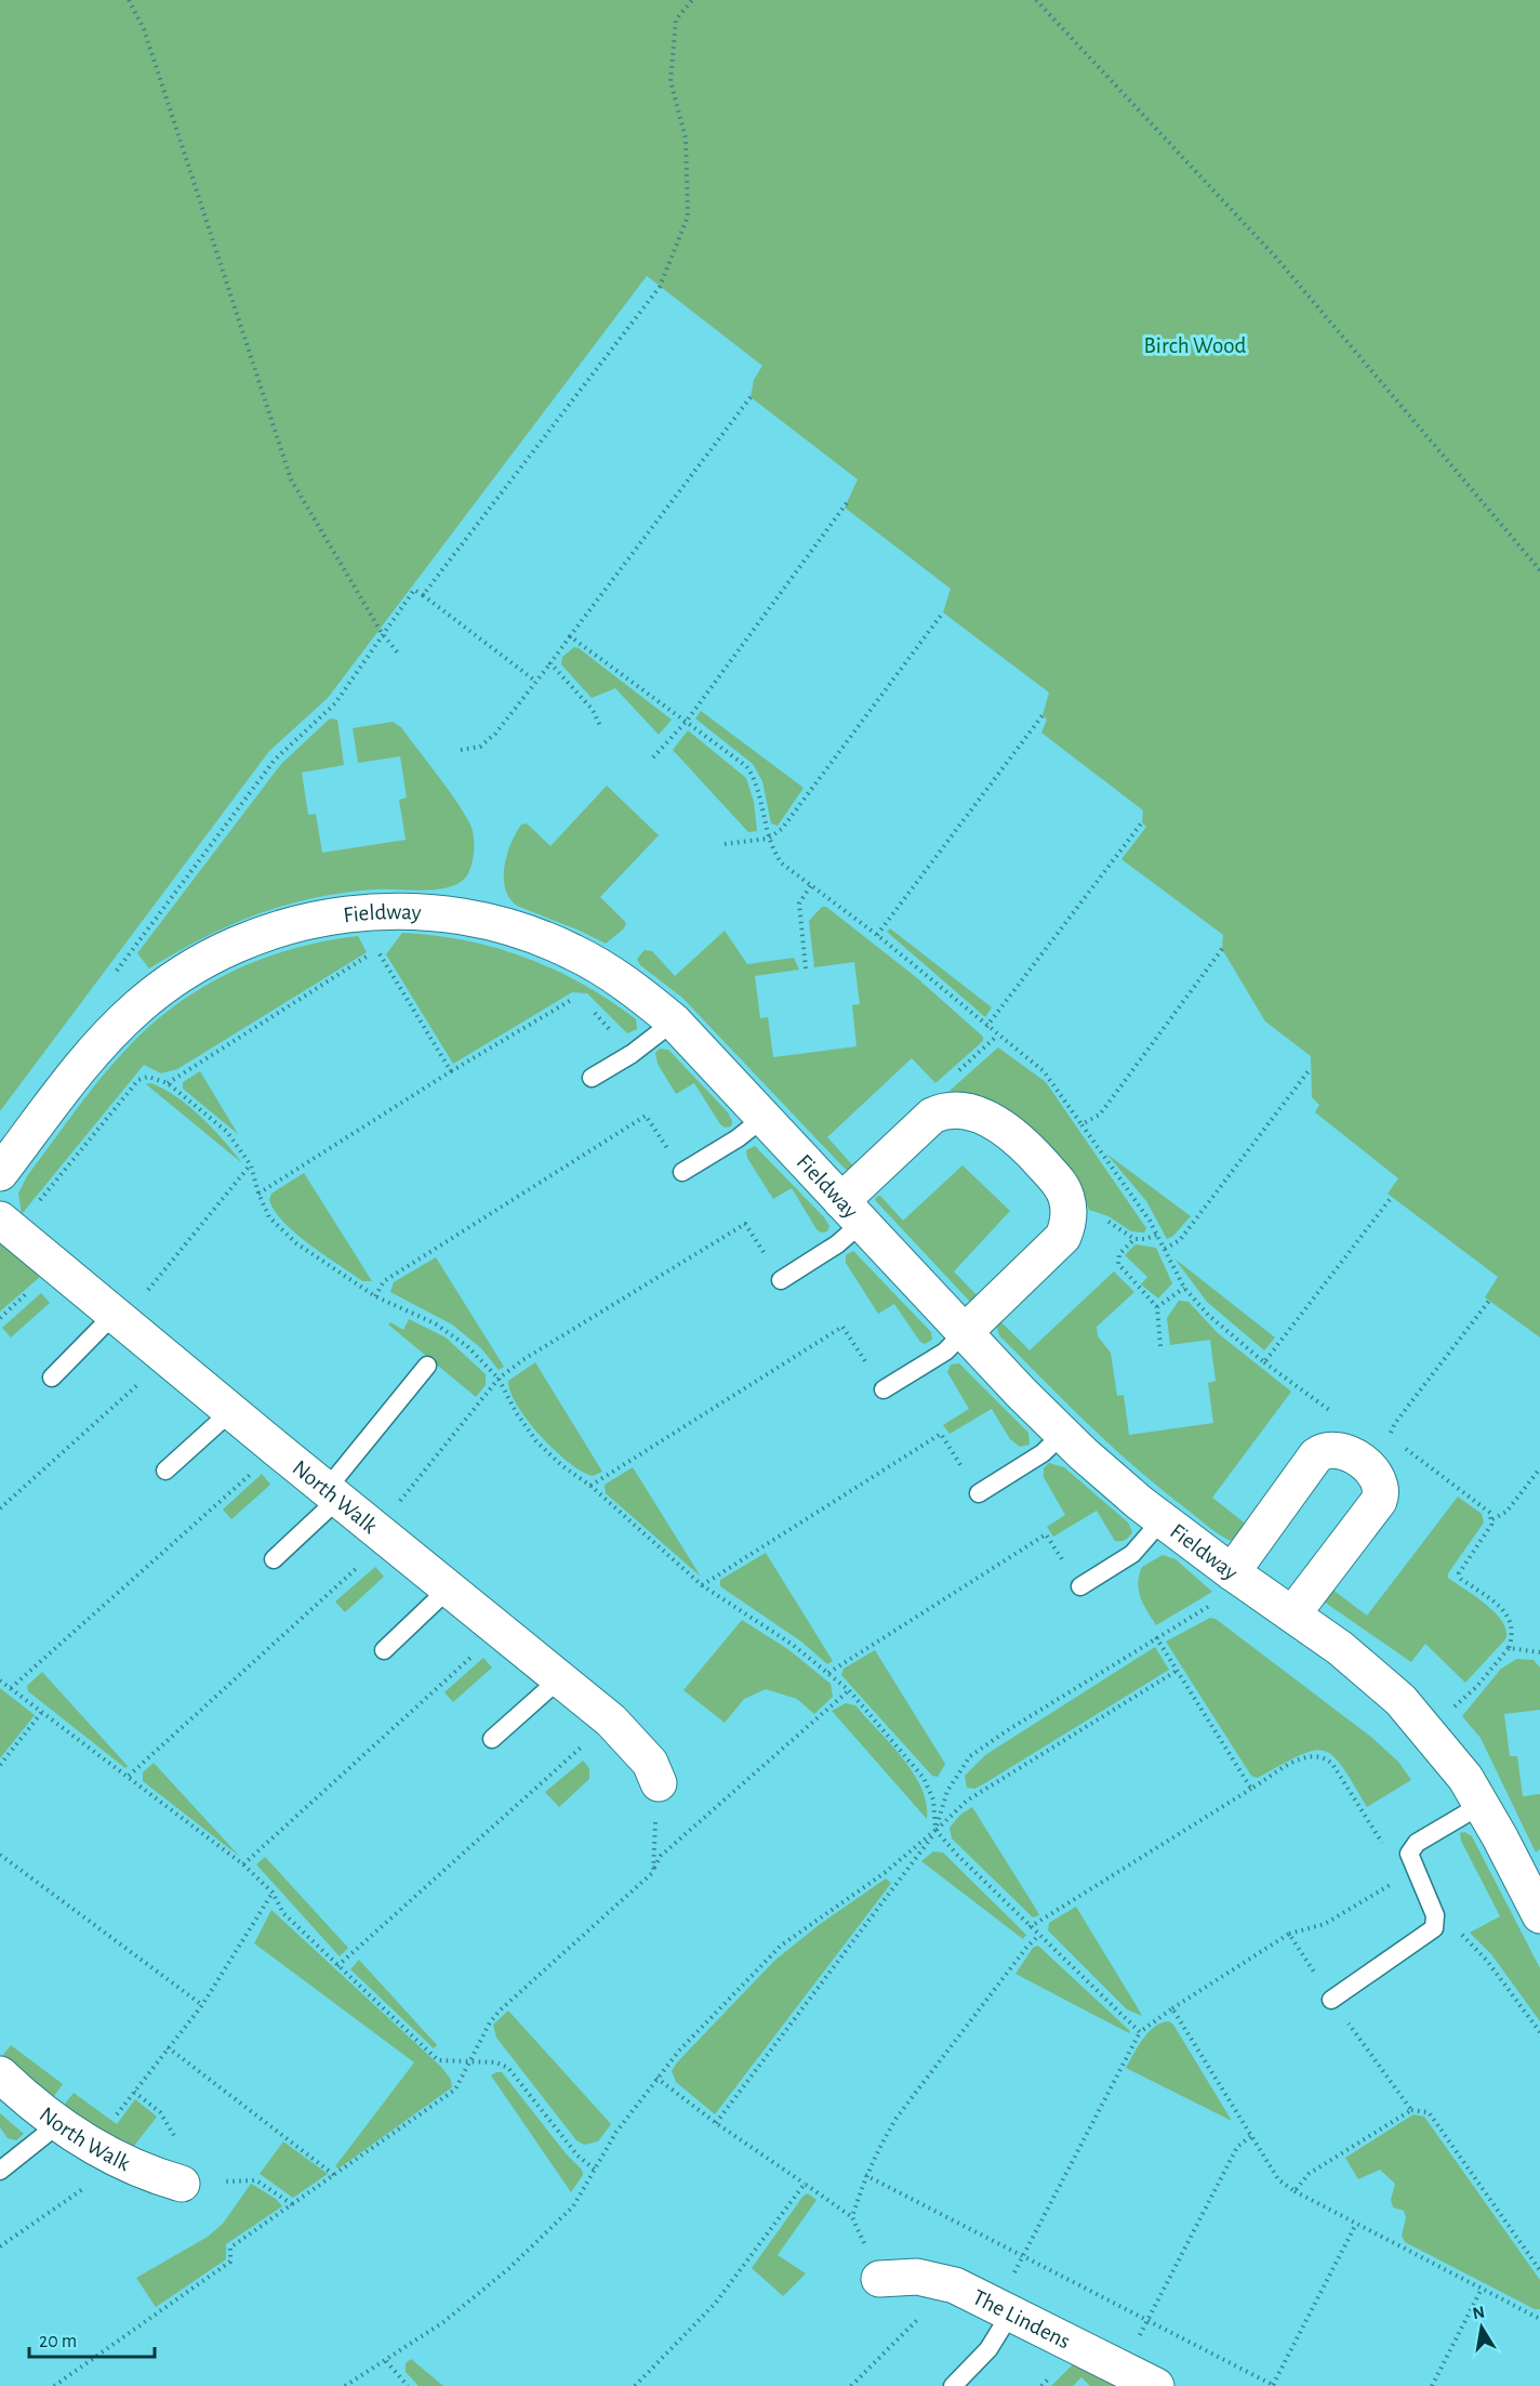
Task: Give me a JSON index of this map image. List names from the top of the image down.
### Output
{
  "streets": {
    "street": ["Fieldway", "North Walk", "The Lindens"]
  },
  "parks": ["Birch Wood"],
  "scale_bar": "20 m",
  "north": "top"
}
